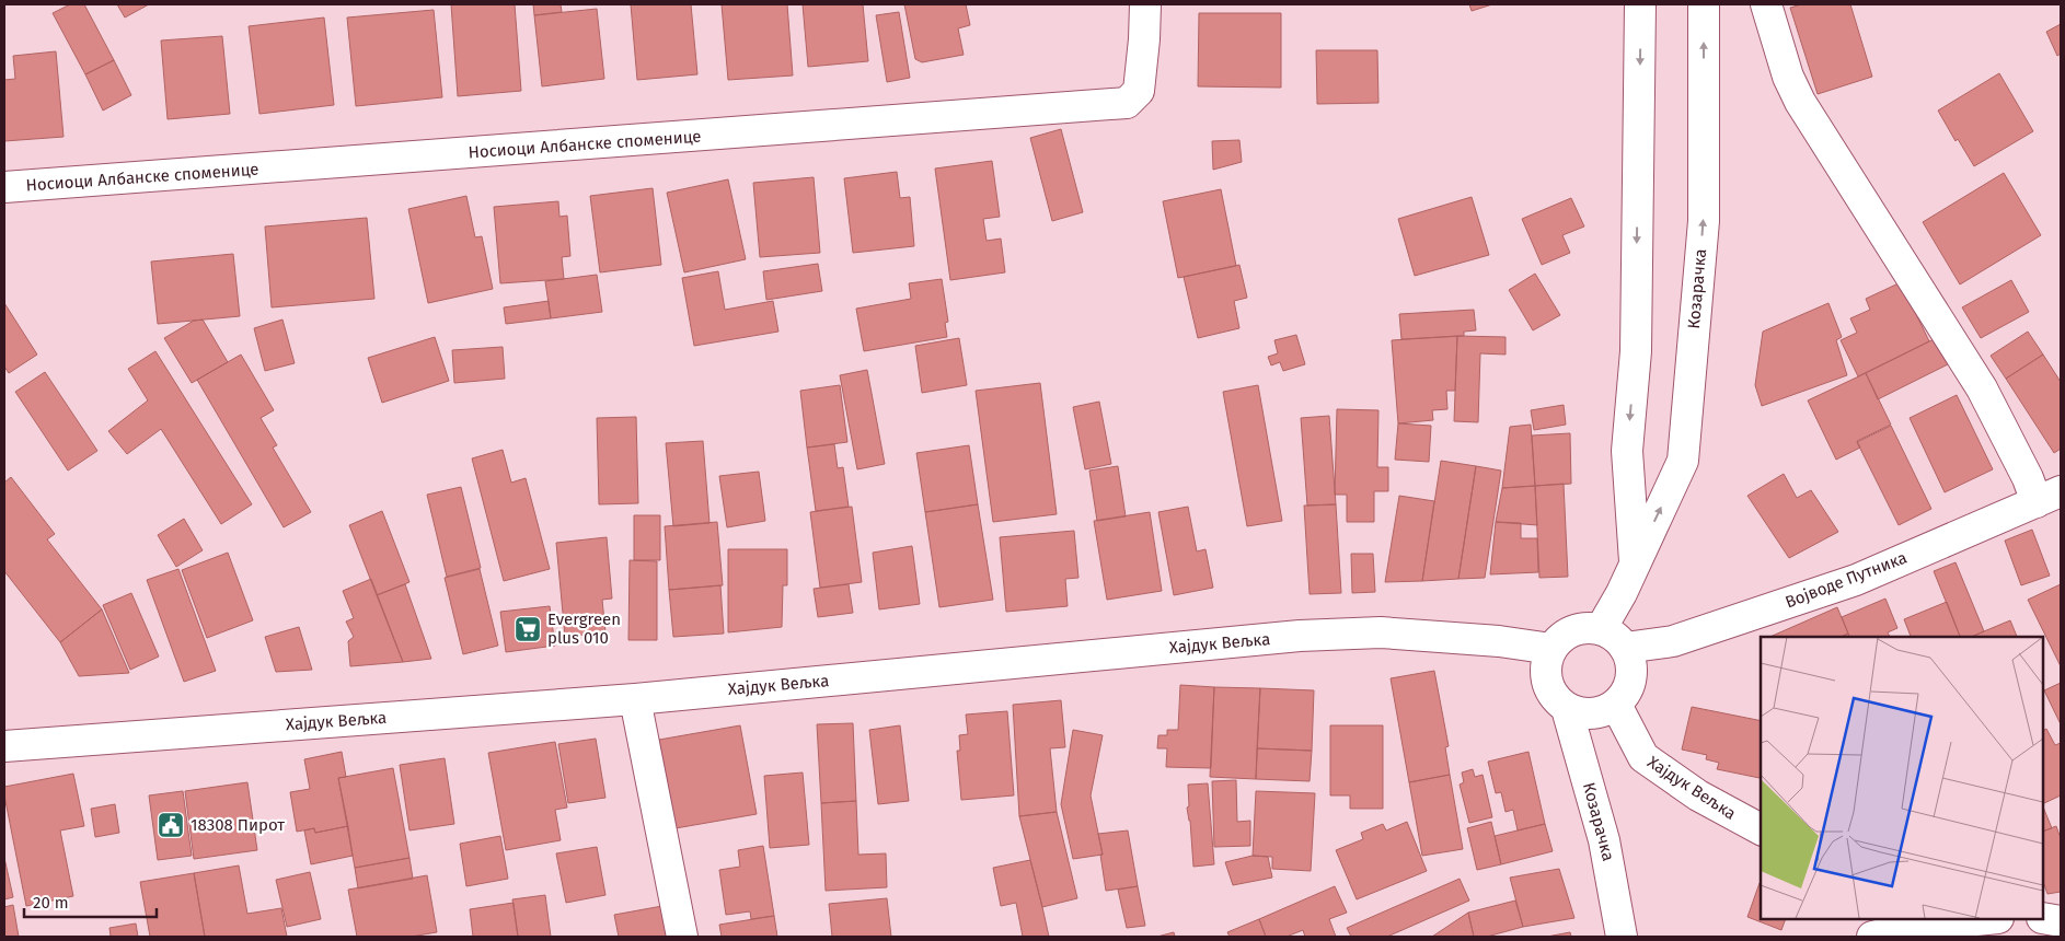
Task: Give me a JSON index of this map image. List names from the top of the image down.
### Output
{
  "streets": {
    "street": [
      "Носиоци Албанске споменице",
      "Козарачка",
      "Војводе Путника",
      "Хајдук Вељка"
    ]
  },
  "crossings": [
    ["Козарачка", "Војводе Путника"],
    ["Козарачка", "Хајдук Вељка"],
    ["Војводе Путника", "Хајдук Вељка"]
  ],
  "places": {
    "supermarket": ["Evergreen plus 010"],
    "public building": ["18308 Пирот"]
  },
  "scale_bar": "20 m"
}
